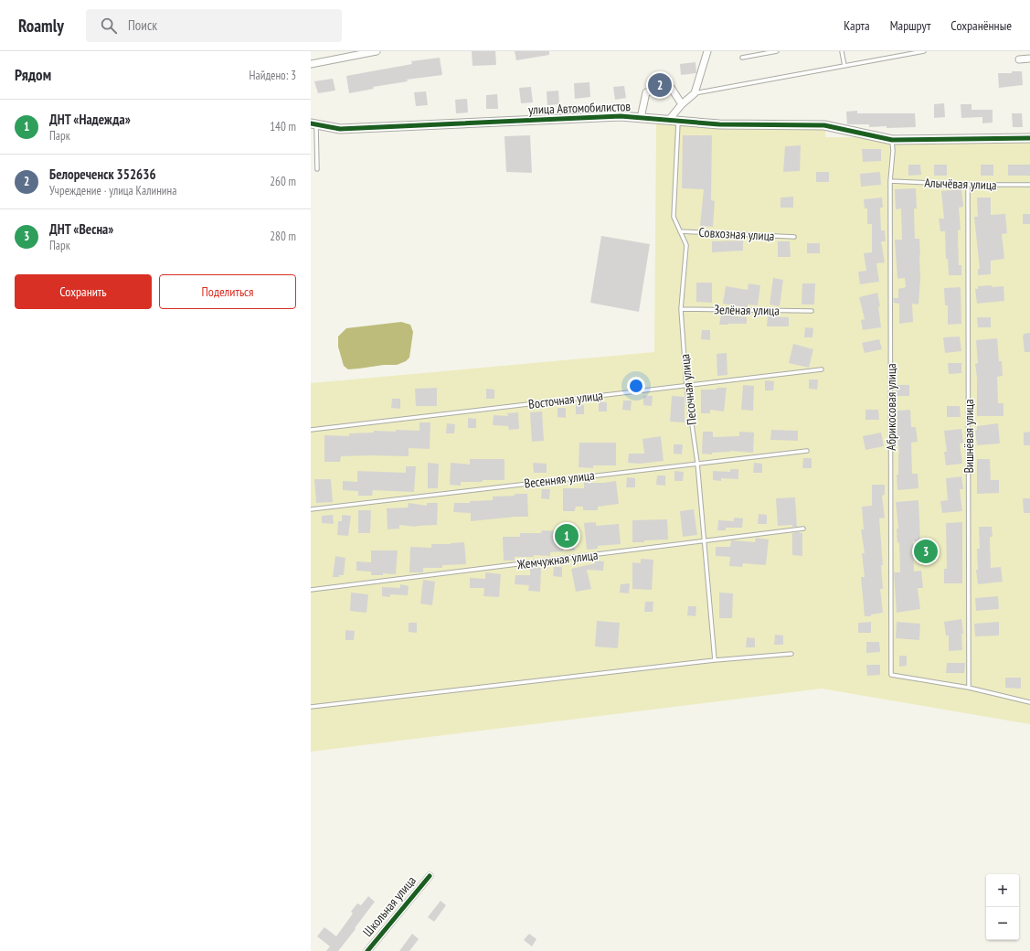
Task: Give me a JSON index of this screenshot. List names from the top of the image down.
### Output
{
  "streets": {
    "street": ["улица Автомобилистов", "Школьная улица"],
    "lane": [
      "Алычёвая улица",
      "Совхозная улица",
      "Зелёная улица",
      "Песочная улица",
      "Восточная улица",
      "Абрикосовая улица",
      "Вишнёвая улица",
      "Весенняя улица",
      "Жемчужная улица"
    ]
  },
  "crossings": [
    ["улица Автомобилистов", "Песочная улица"],
    ["улица Автомобилистов", "Абрикосовая улица"],
    ["Алычёвая улица", "Абрикосовая улица"],
    ["Алычёвая улица", "Вишнёвая улица"],
    ["Совхозная улица", "Песочная улица"],
    ["Зелёная улица", "Песочная улица"],
    ["Песочная улица", "Восточная улица"],
    ["Песочная улица", "Весенняя улица"],
    ["Песочная улица", "Жемчужная улица"],
    ["Абрикосовая улица", "Вишнёвая улица"]
  ],
  "page": {
    "header": "Roamly",
    "search": "Поиск",
    "nav": ["Карта", "Маршрут", "Сохранённые"],
    "heading": ["Рядом", "Найдено: 3"],
    "pins": ["2", "1", "3"],
    "list": [
      {
        "mark": "1",
        "name": "ДНТ «Надежда»",
        "note": "Парк",
        "value": "140 m"
      },
      {
        "mark": "2",
        "name": "Белореченск 352636",
        "note": "Учреждение · улица Калинина",
        "value": "260 m"
      },
      {
        "mark": "3",
        "name": "ДНТ «Весна»",
        "note": "Парк",
        "value": "280 m"
      }
    ],
    "buttons": ["Сохранить", "Поделиться"],
    "map_buttons": ["+", "−"]
  }
}
